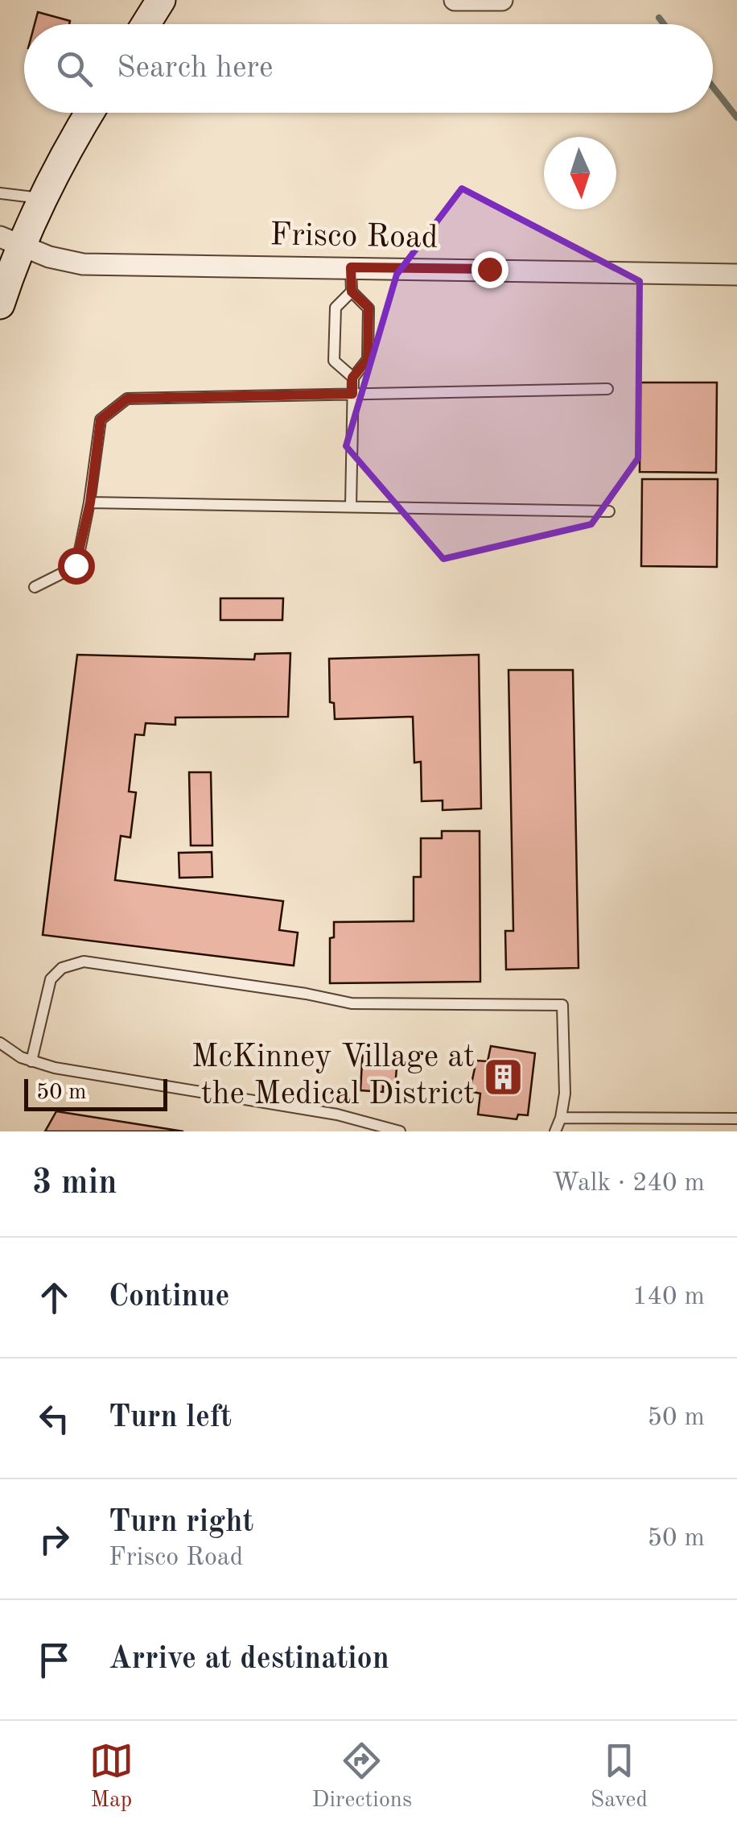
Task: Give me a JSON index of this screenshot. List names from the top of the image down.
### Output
{
  "streets": {
    "street": ["Frisco Road"]
  },
  "places": {
    "building": ["McKinney Village at the Medical District"]
  },
  "scale_bar": "50 m",
  "north": "bottom",
  "page": {
    "search": "Search here",
    "scale": "50 m",
    "heading": ["3 min", "Walk · 240 m"],
    "list": [
      ["Continue", "140 m"],
      ["Turn left", "50 m"],
      ["Turn right", "Frisco Road", "50 m"],
      "Arrive at destination"
    ],
    "nav": ["Map", "Directions", "Saved"]
  }
}
